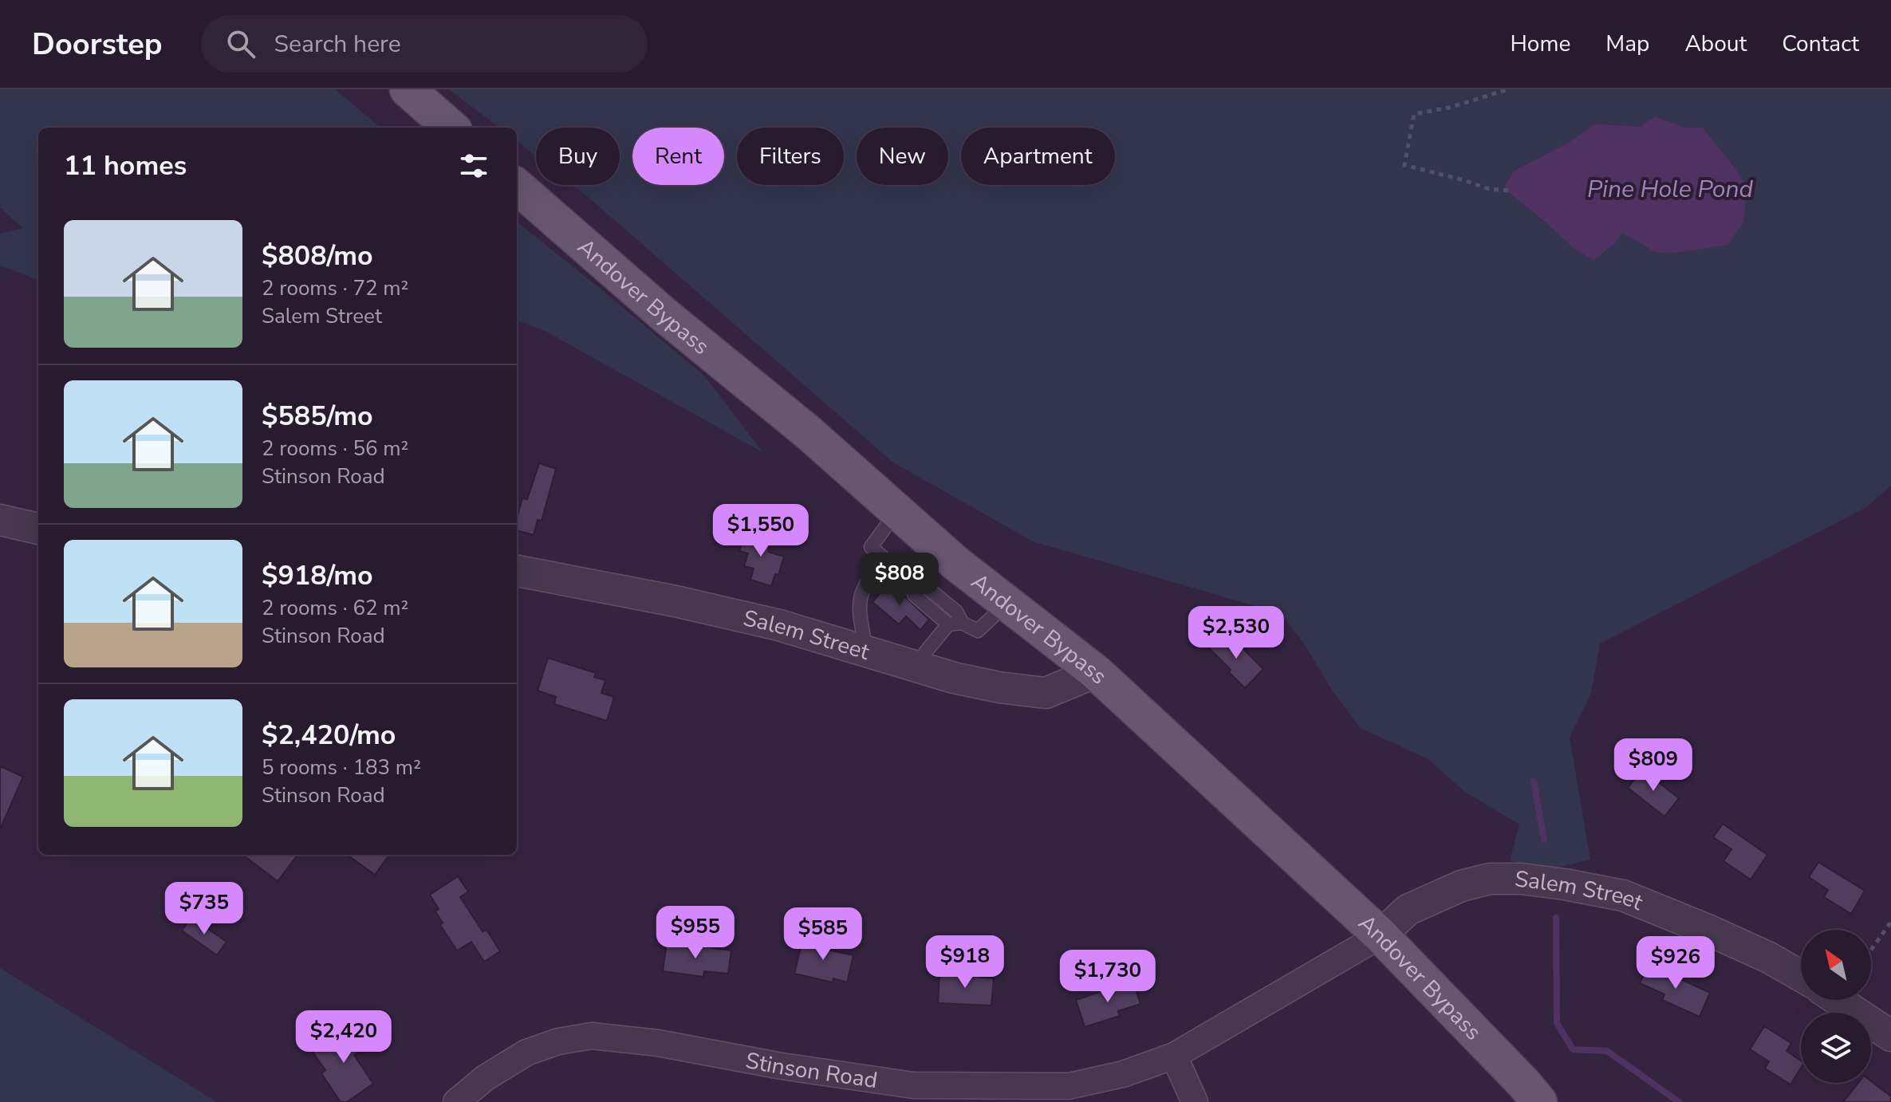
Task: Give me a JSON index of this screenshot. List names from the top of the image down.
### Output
{
  "streets": {
    "main road": ["Andover Bypass"],
    "street": ["Salem Street", "Stinson Road"]
  },
  "crossings": [
    ["Andover Bypass", "Salem Street"],
    ["Andover Bypass", "Stinson Road"],
    ["Salem Street", "Stinson Road"]
  ],
  "water": ["Pine Hole Pond"],
  "north": "top left",
  "page": {
    "header": "Doorstep",
    "search": "Search here",
    "nav": [
      "Home",
      "Map",
      "About",
      "Contact"
    ],
    "chip": [
      "Buy",
      "Rent",
      "Filters",
      "New",
      "Apartment"
    ],
    "heading": "11 homes",
    "list": [
      {
        "name": "$808/mo",
        "note": "2 rooms · 72 m² · Salem Street"
      },
      {
        "name": "$585/mo",
        "note": "2 rooms · 56 m² · Stinson Road"
      },
      {
        "name": "$918/mo",
        "note": "2 rooms · 62 m² · Stinson Road"
      },
      {
        "name": "$2,420/mo",
        "note": "5 rooms · 183 m² · Stinson Road"
      }
    ],
    "price": [
      "$1,550",
      "$808",
      "$2,530",
      "$809",
      "$735",
      "$955",
      "$585",
      "$918",
      "$926",
      "$1,730",
      "$2,420"
    ]
  }
}
